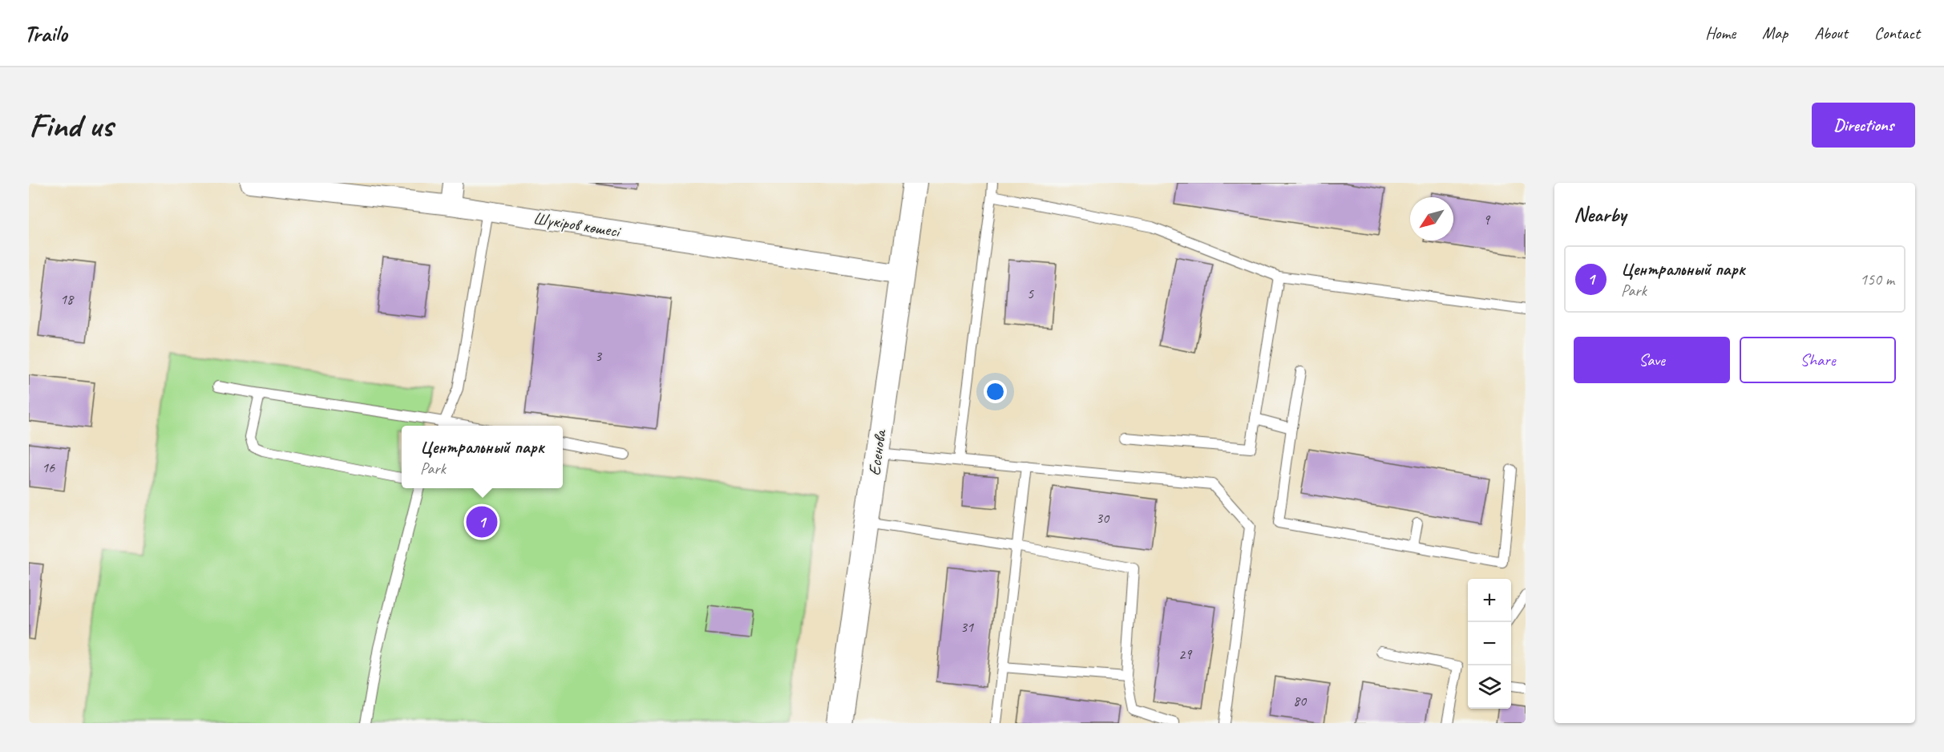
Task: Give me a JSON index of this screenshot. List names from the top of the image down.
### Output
{
  "streets": {
    "street": ["Шүкіров көшесі", "Есенова"]
  },
  "crossings": [
    ["Шүкіров көшесі", "Есенова"]
  ],
  "house_numbers": [
    "9",
    "5",
    "18",
    "3",
    "16",
    "30",
    "31",
    "29",
    "80"
  ],
  "north": "bottom left",
  "page": {
    "header": "Trailo",
    "nav": [
      "Home",
      "Map",
      "About",
      "Contact"
    ],
    "buttons": [
      "Directions",
      ["Save", "Share"]
    ],
    "title": "Find us",
    "heading": "Nearby",
    "list": [
      {
        "mark": "1",
        "name": "Центральный парк",
        "note": "Park",
        "value": "150 m"
      }
    ],
    "popup": ["Центральный парк", "Park"],
    "pins": "1",
    "map_buttons": ["+", "−"]
  }
}
